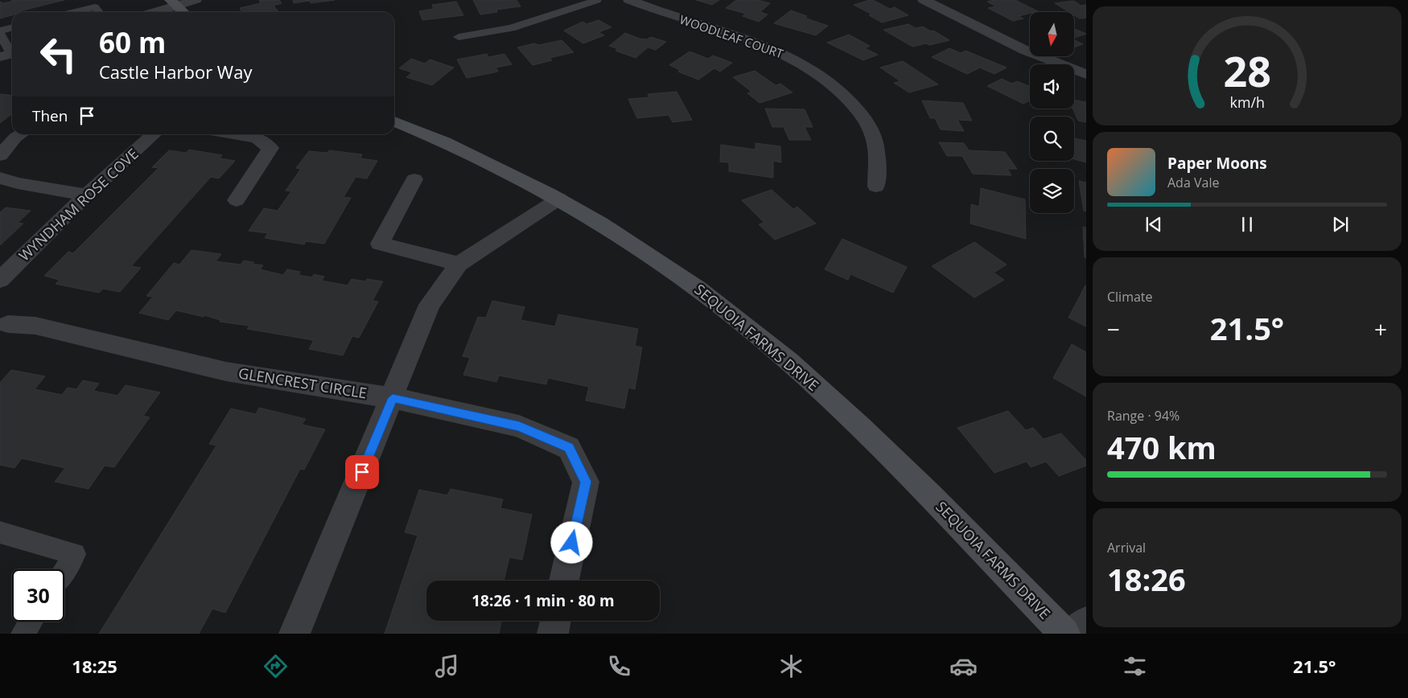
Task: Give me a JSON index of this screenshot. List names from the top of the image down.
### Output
{
  "streets": {
    "street": [
      "WOODLEAF COURT",
      "WYNDHAM ROSE COVE",
      "SEQUOIA FARMS DRIVE",
      "GLENCREST CIRCLE"
    ]
  },
  "north": "bottom",
  "page": {
    "turn": ["60 m", "Castle Harbor Way"],
    "then": "Then",
    "song": ["Paper Moons", "Ada Vale"],
    "tile": [
      "Climate",
      ["Range · 94%", "470 km"],
      ["Arrival", "18:26"]
    ],
    "heat": ["−", "21.5°", "+"],
    "limit": "30",
    "trip": "18:26 · 1 min · 80 m",
    "tabs": ["18:25", "21.5°"],
    "gauge": ["28", "km/h"]
  }
}
